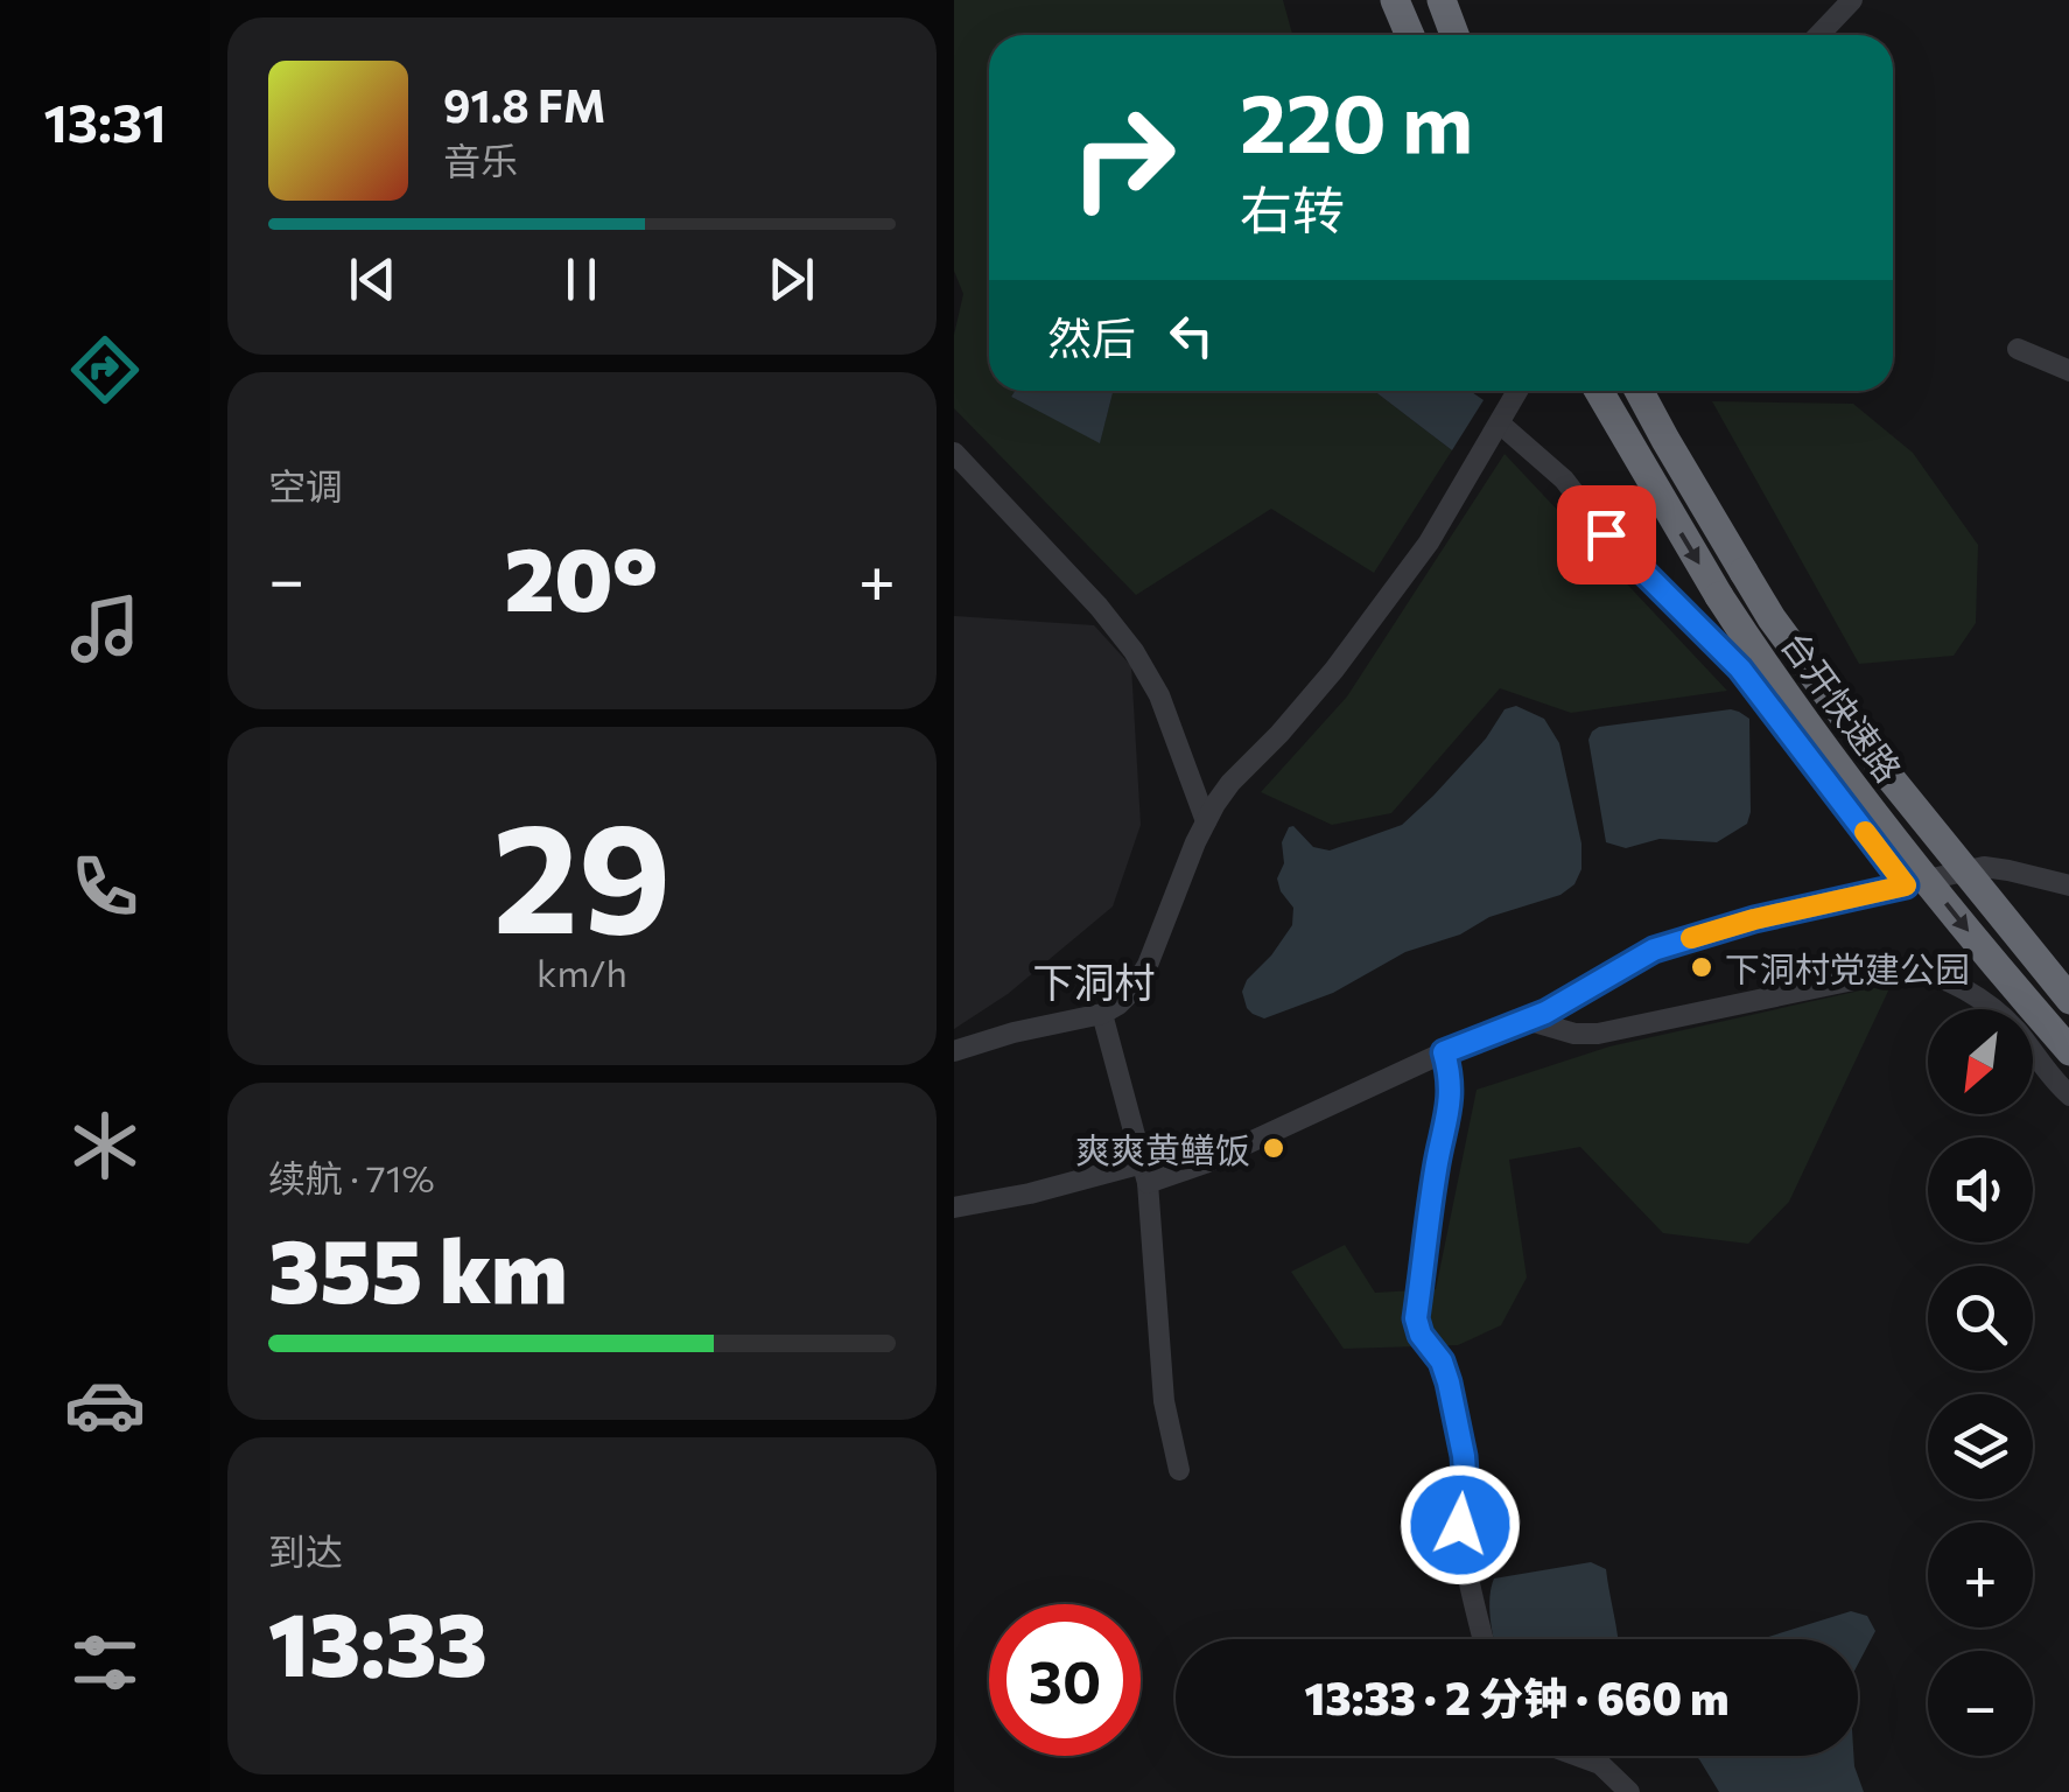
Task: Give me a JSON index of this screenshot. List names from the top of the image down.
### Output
{
  "streets": {
    "highway": ["台开快速路"]
  },
  "districts": ["下洞村"],
  "places": ["下洞村党建公园", "爽爽黄鳝饭"],
  "north": "bottom left",
  "page": {
    "tabs": "13:31",
    "turn": ["220 m", "右转"],
    "song": ["91.8 FM", "音乐"],
    "then": "然后",
    "tile": [
      "空调",
      ["29", "km/h"],
      ["续航 · 71%", "355 km"],
      ["到达", "13:33"]
    ],
    "heat": ["−", "20°", "+"],
    "map_buttons": ["+", "−"],
    "limit": "30",
    "trip": "13:33 · 2 分钟 · 660 m"
  }
}
